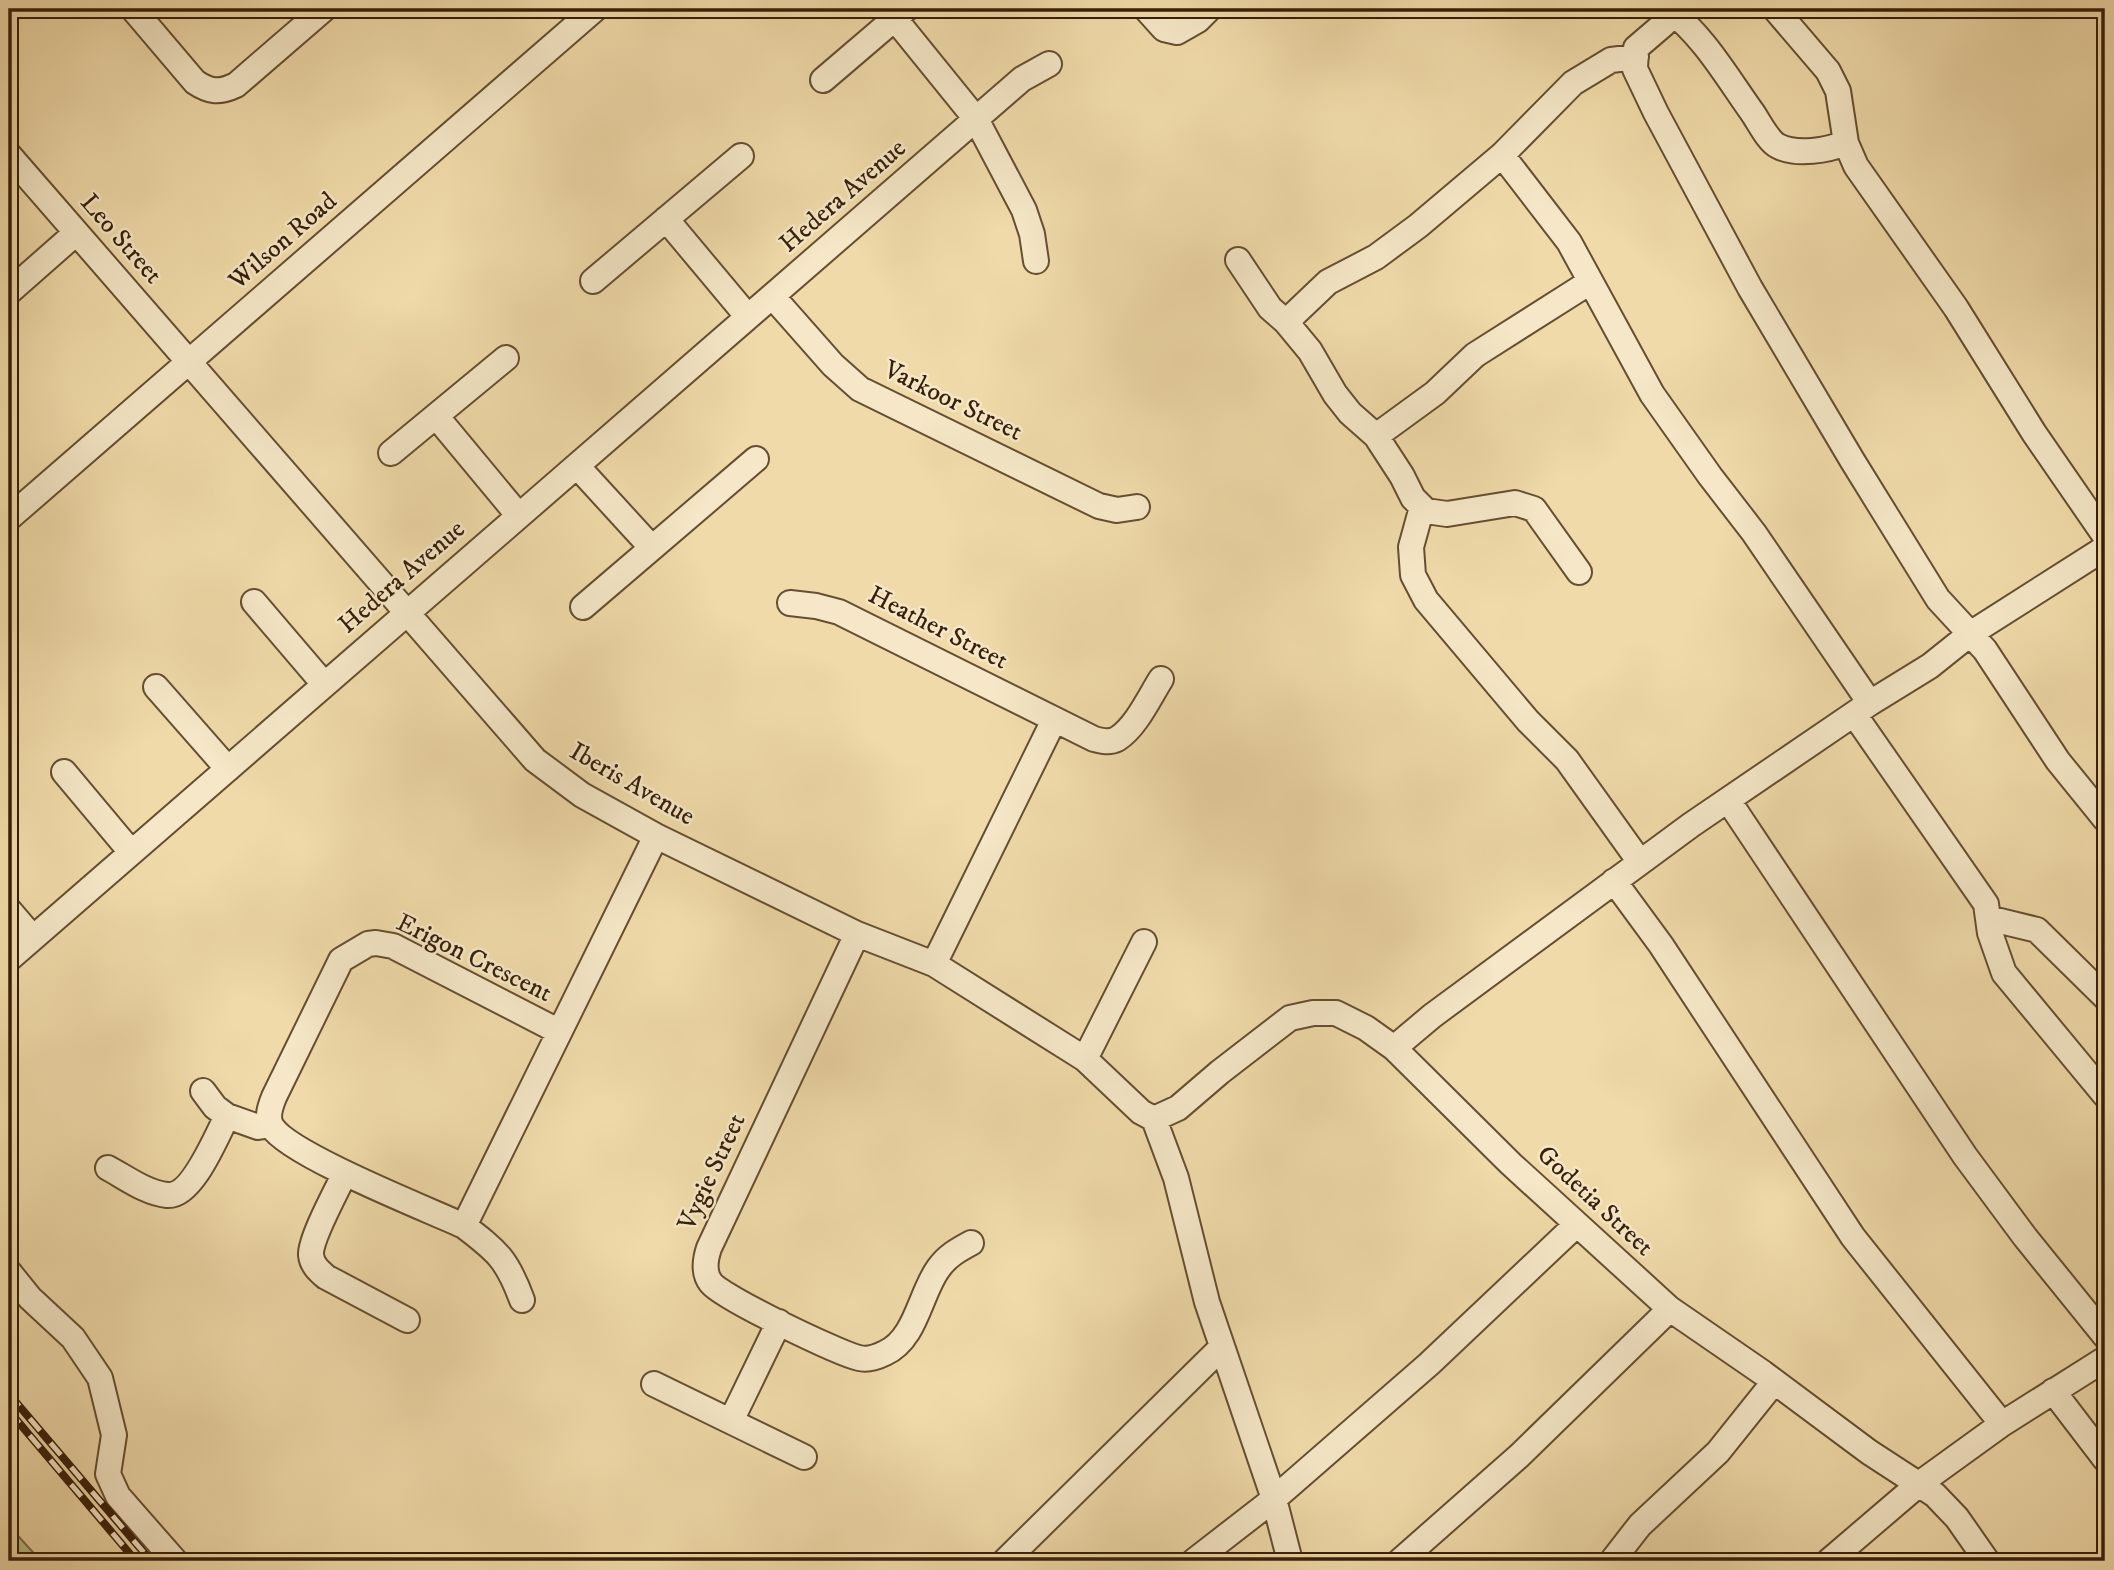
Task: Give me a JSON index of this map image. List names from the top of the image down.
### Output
{
  "streets": {
    "street": [
      "Hedera Avenue",
      "Leo Street",
      "Wilson Road",
      "Varkoor Street",
      "Heather Street",
      "Iberis Avenue",
      "Erigon Crescent",
      "Vygie Street",
      "Godetia Street"
    ]
  },
  "crossings": [
    ["Hedera Avenue", "Varkoor Street"],
    ["Hedera Avenue", "Iberis Avenue"],
    ["Leo Street", "Wilson Road"],
    ["Leo Street", "Iberis Avenue"],
    ["Wilson Road", "Iberis Avenue"],
    ["Iberis Avenue", "Erigon Crescent"],
    ["Iberis Avenue", "Vygie Street"],
    ["Iberis Avenue", "Godetia Street"]
  ]
}
